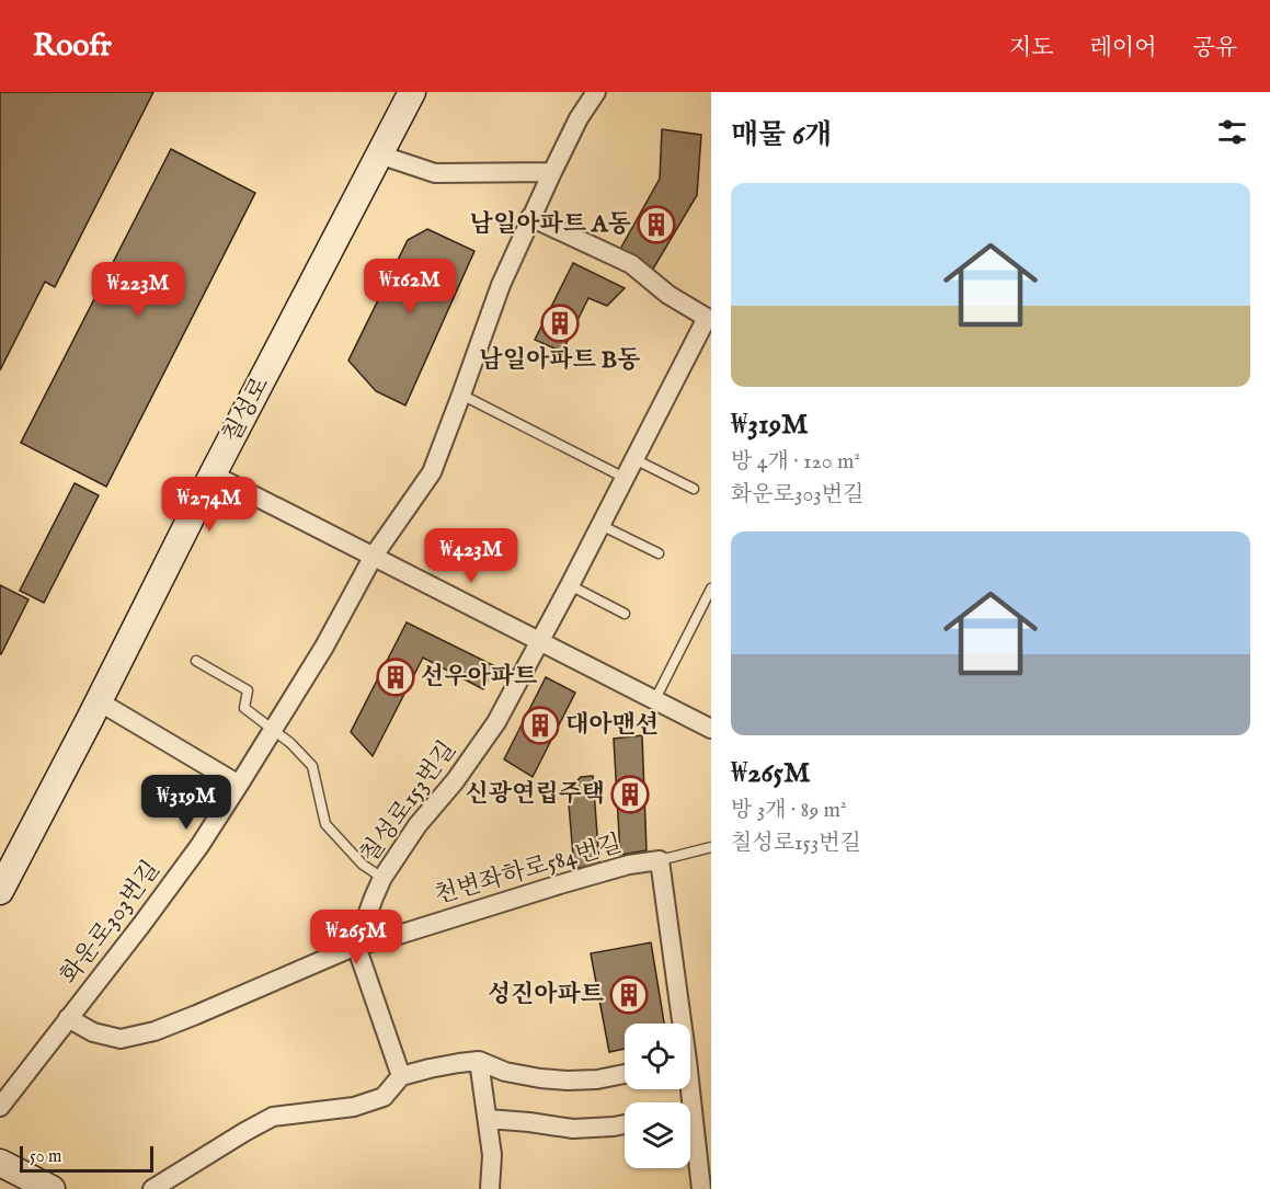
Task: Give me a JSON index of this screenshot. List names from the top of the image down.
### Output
{
  "streets": {
    "street": [
      "칠성로",
      "칠성로153번길",
      "천변좌하로584번길",
      "화운로303번길"
    ]
  },
  "crossings": [
    ["칠성로153번길", "천변좌하로584번길"],
    ["칠성로153번길", "화운로303번길"],
    ["천변좌하로584번길", "화운로303번길"]
  ],
  "places": {
    "building": [
      "남일아파트 A동",
      "남일아파트 B동",
      "선우아파트",
      "대아맨션",
      "신광연립주택",
      "성진아파트"
    ]
  },
  "scale_bar": "50 m",
  "page": {
    "header": "Roofr",
    "nav": ["지도", "레이어", "공유"],
    "heading": "매물 6개",
    "list": [
      {
        "name": "₩319M",
        "note": "방 4개 · 120 m² · 화운로303번길"
      },
      {
        "name": "₩265M",
        "note": "방 3개 · 89 m² · 칠성로153번길"
      }
    ],
    "price": [
      "₩162M",
      "₩223M",
      "₩274M",
      "₩423M",
      "₩319M",
      "₩265M"
    ],
    "scale": "50 m"
  }
}
